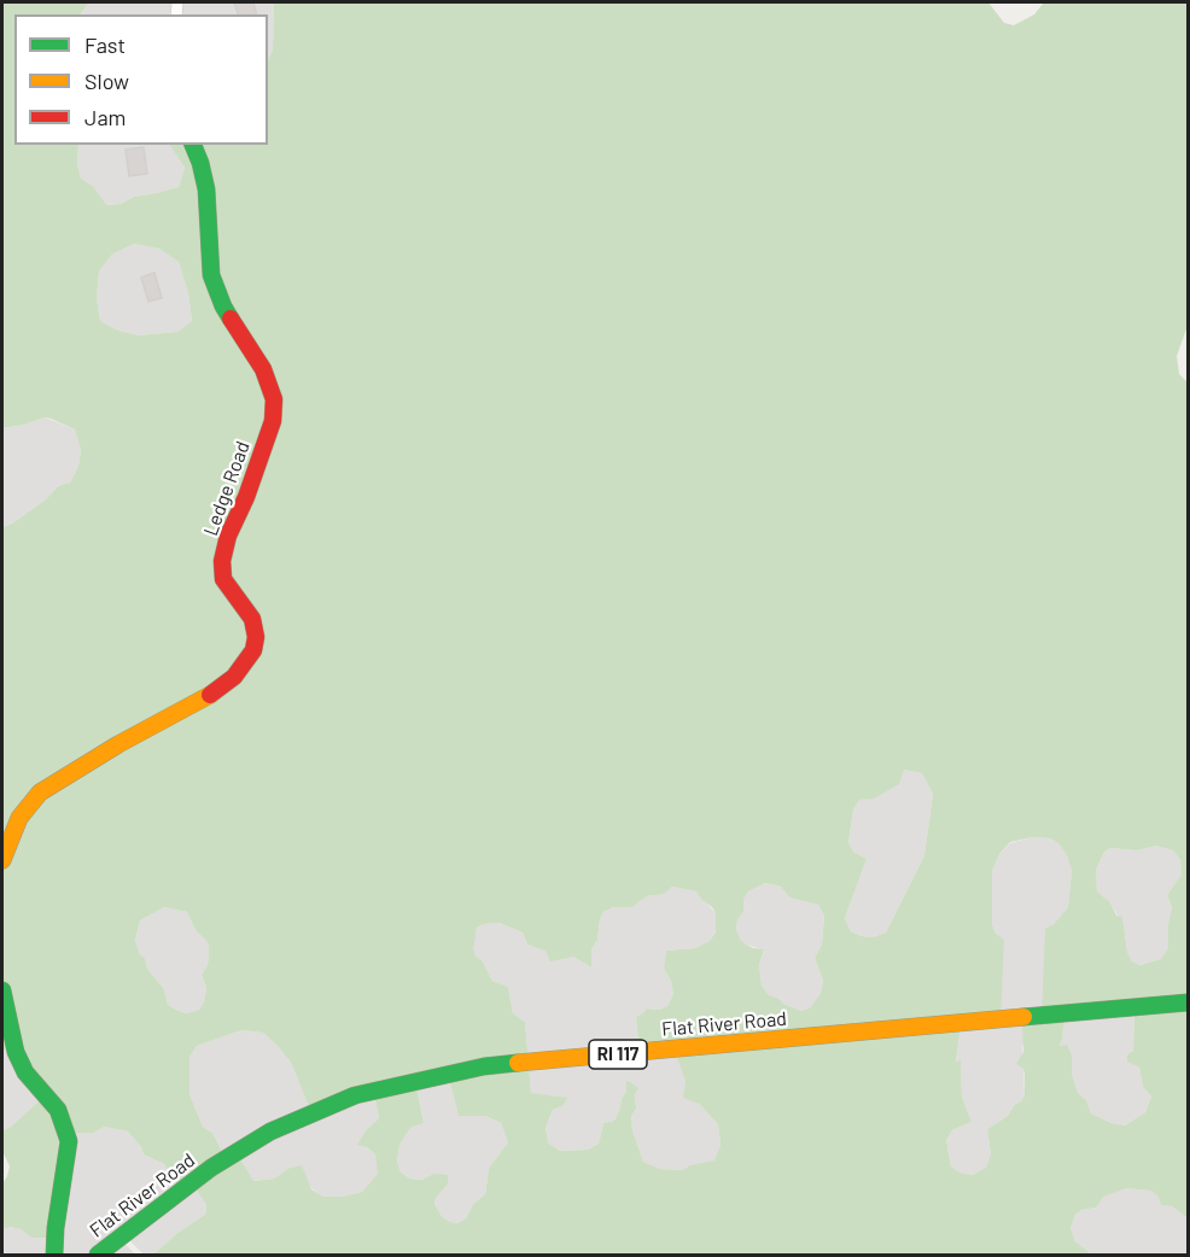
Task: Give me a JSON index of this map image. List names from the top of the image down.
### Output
{
  "streets": {
    "street": ["Ledge Road", "Flat River Road", "RI 117"]
  },
  "legend": ["Fast", "Slow", "Jam"]
}
